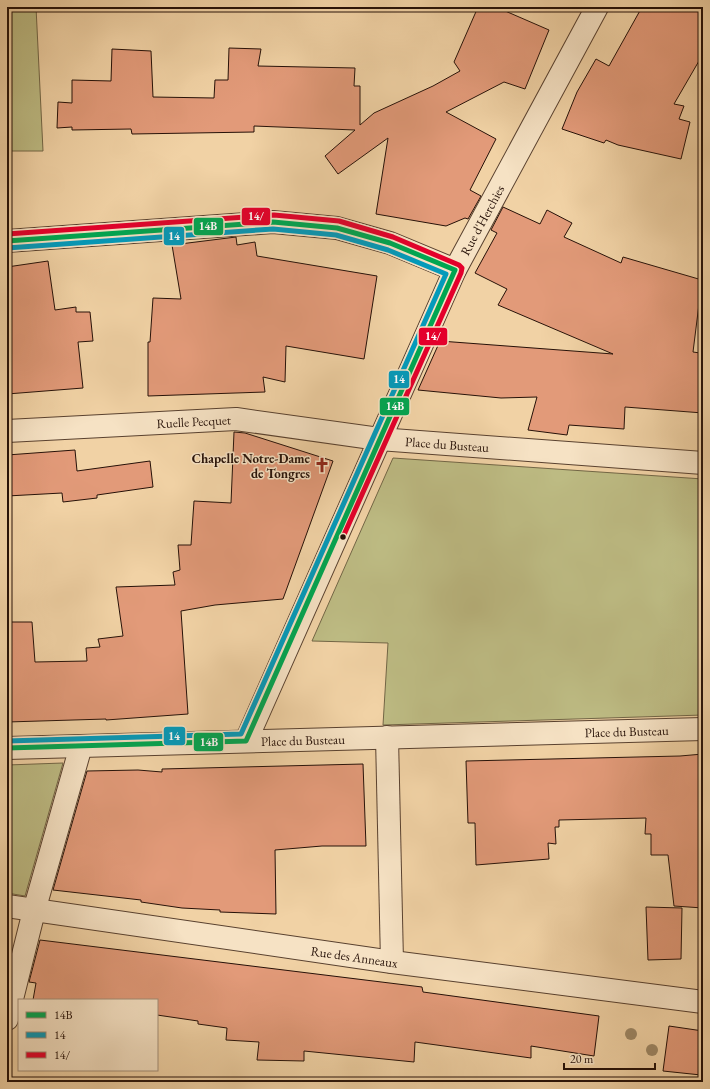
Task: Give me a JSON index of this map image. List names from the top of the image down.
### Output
{
  "streets": {
    "street": [
      "Rue d'Herchies",
      "Ruelle Pecquet",
      "Place du Busteau",
      "Rue des Anneaux"
    ]
  },
  "crossings": [
    ["Rue d'Herchies", "Ruelle Pecquet"],
    ["Rue d'Herchies", "Place du Busteau"],
    ["Ruelle Pecquet", "Place du Busteau"]
  ],
  "places": {
    "church": ["Chapelle Notre-Dame de Tongres"]
  },
  "lines": ["transit line 14/", "transit line 14B", "transit line 14"],
  "legend": ["14B", "14", "14/"],
  "scale_bar": "20 m"
}
